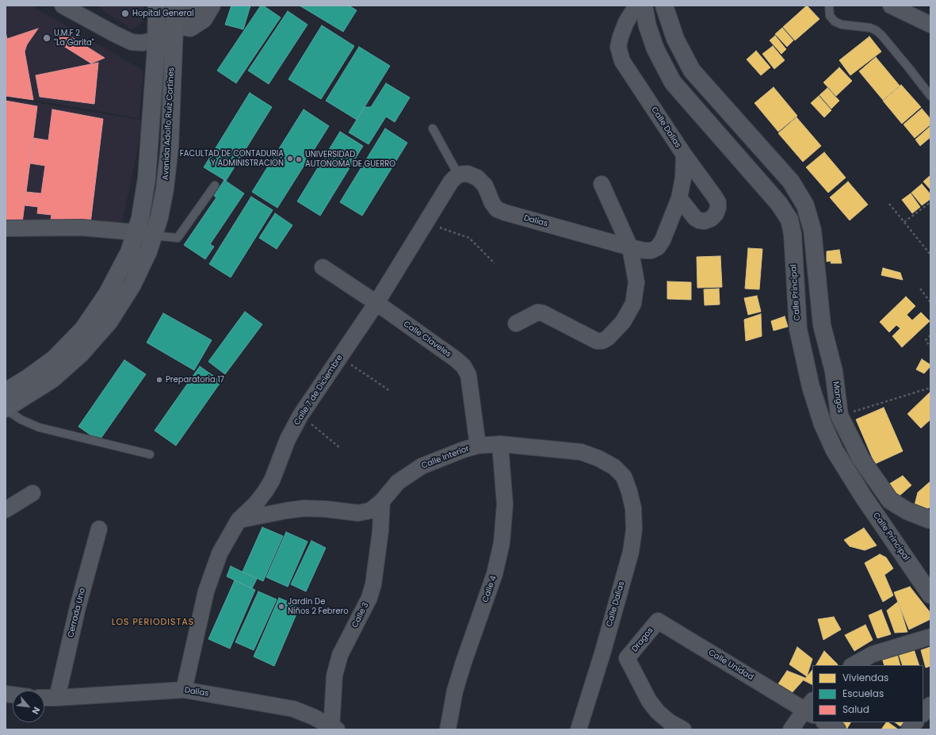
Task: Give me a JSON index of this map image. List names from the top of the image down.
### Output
{
  "streets": {
    "main road": ["Avenida Adolfo Ruiz Cortines"],
    "street": [
      "Calle Dalias",
      "Dalias",
      "Calle Principal",
      "Calle Claveles",
      "Calle 7 de Diciembre",
      "Mangos",
      "Calle Interior",
      "Calle 4",
      "Cerrada Uno",
      "Calle 3",
      "Dragos",
      "Calle Unidad"
    ]
  },
  "crossings": [
    ["Calle Dalias", "Dalias"],
    ["Calle Dalias", "Calle Interior"],
    ["Dalias", "Calle 7 de Diciembre"],
    ["Dalias", "Cerrada Uno"],
    ["Dalias", "Calle 3"],
    ["Calle Claveles", "Calle 7 de Diciembre"],
    ["Calle Claveles", "Calle Interior"],
    ["Calle 7 de Diciembre", "Calle Interior"],
    ["Calle Interior", "Calle 4"],
    ["Calle Interior", "Calle 3"],
    ["Dragos", "Calle Unidad"]
  ],
  "districts": ["LOS PERIODISTAS"],
  "places": [
    "Hopital General",
    "U.M.F 2 \"La Garita\"",
    "FACULTAD DE CONTADURIA Y ADMINISTRACION",
    "UNIVERSIDAD AUTONOMA DE GUERRO",
    "Preparatoria 17",
    "Jardin De Niños 2 Febrero"
  ],
  "legend": ["Viviendas", "Escuelas", "Salud"],
  "north": "bottom right"
}
